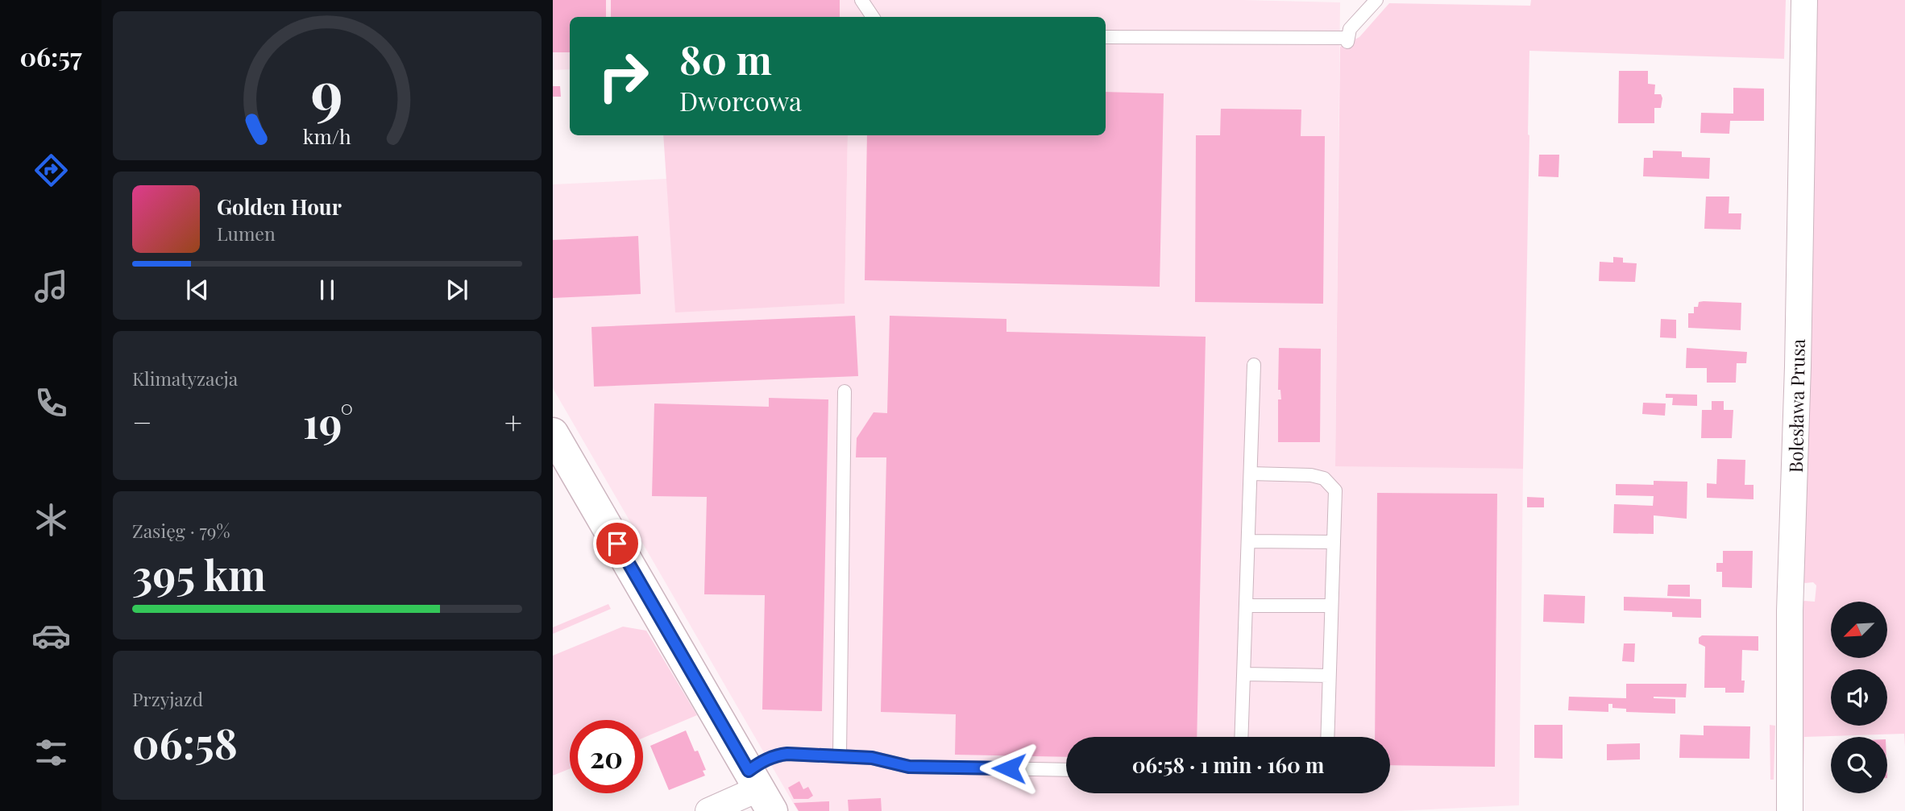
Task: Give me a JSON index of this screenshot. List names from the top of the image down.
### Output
{
  "streets": {
    "street": ["Bolesława Prusa"]
  },
  "north": "bottom left",
  "page": {
    "tabs": "06:57",
    "turn": ["80 m", "Dworcowa"],
    "song": ["Golden Hour", "Lumen"],
    "tile": [
      "Klimatyzacja",
      ["Zasięg · 79%", "395 km"],
      ["Przyjazd", "06:58"]
    ],
    "heat": ["−", "19°", "+"],
    "limit": "20",
    "trip": "06:58 · 1 min · 160 m",
    "gauge": ["9", "km/h"]
  }
}
